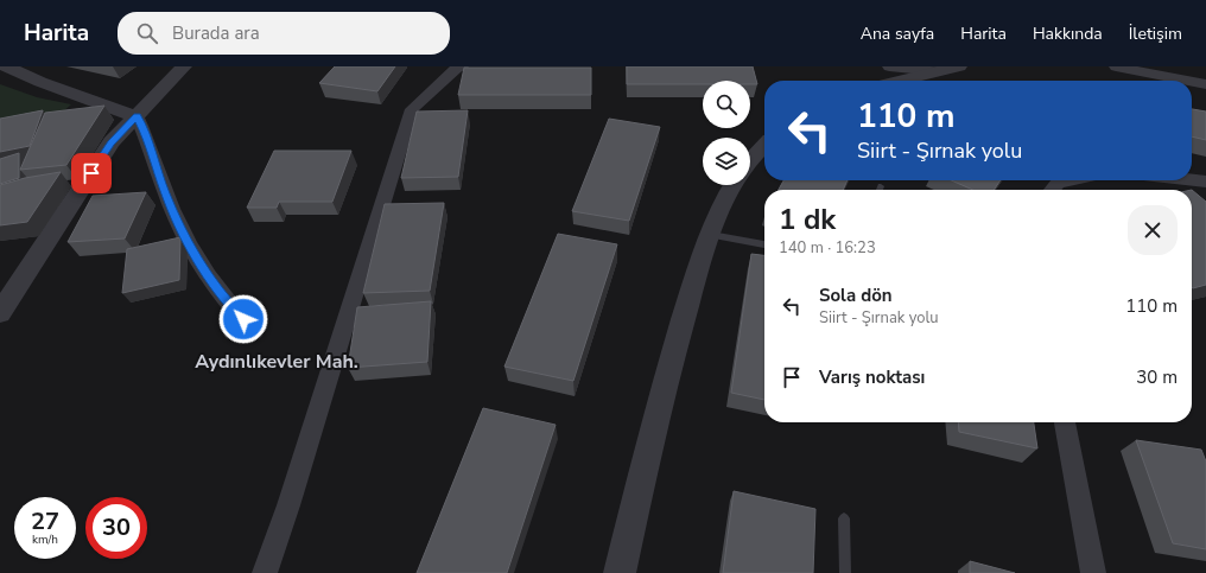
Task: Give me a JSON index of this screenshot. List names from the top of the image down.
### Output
{
  "districts": ["Aydınlıkevler Mah."],
  "page": {
    "header": "Harita",
    "search": "Burada ara",
    "nav": [
      "Ana sayfa",
      "Harita",
      "Hakkında",
      "İletişim"
    ],
    "turn": ["110 m", "Siirt - Şırnak yolu"],
    "heading": ["1 dk", "140 m · 16:23"],
    "list": [
      {
        "name": "Sola dön",
        "note": "Siirt - Şırnak yolu",
        "value": "110 m"
      },
      {
        "name": "Varış noktası",
        "value": "30 m"
      }
    ],
    "speed": "27 km/h",
    "limit": "30"
  }
}
